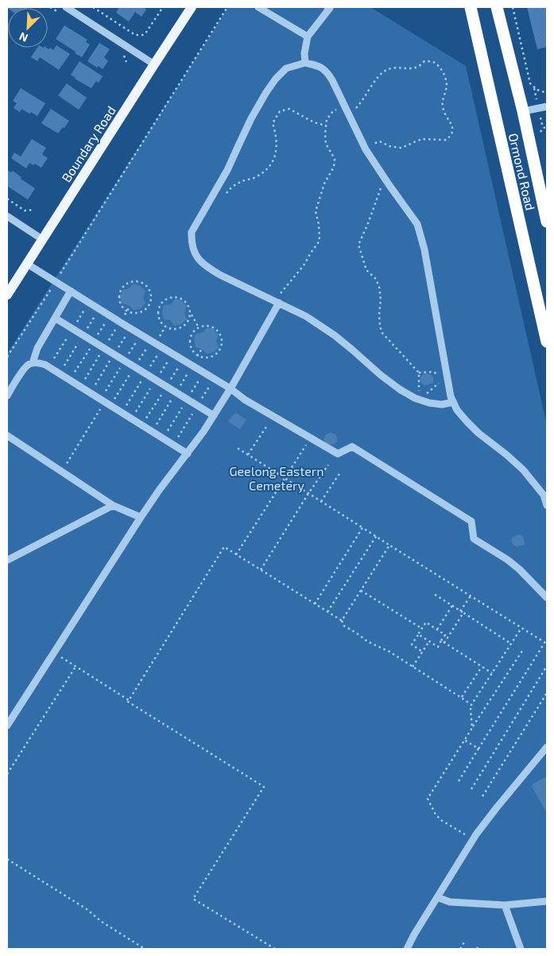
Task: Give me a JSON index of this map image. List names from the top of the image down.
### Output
{
  "streets": {
    "highway": ["Ormond Road"],
    "main road": ["Boundary Road"]
  },
  "parks": ["Geelong Eastern Cemetery"],
  "north": "bottom left"
}
